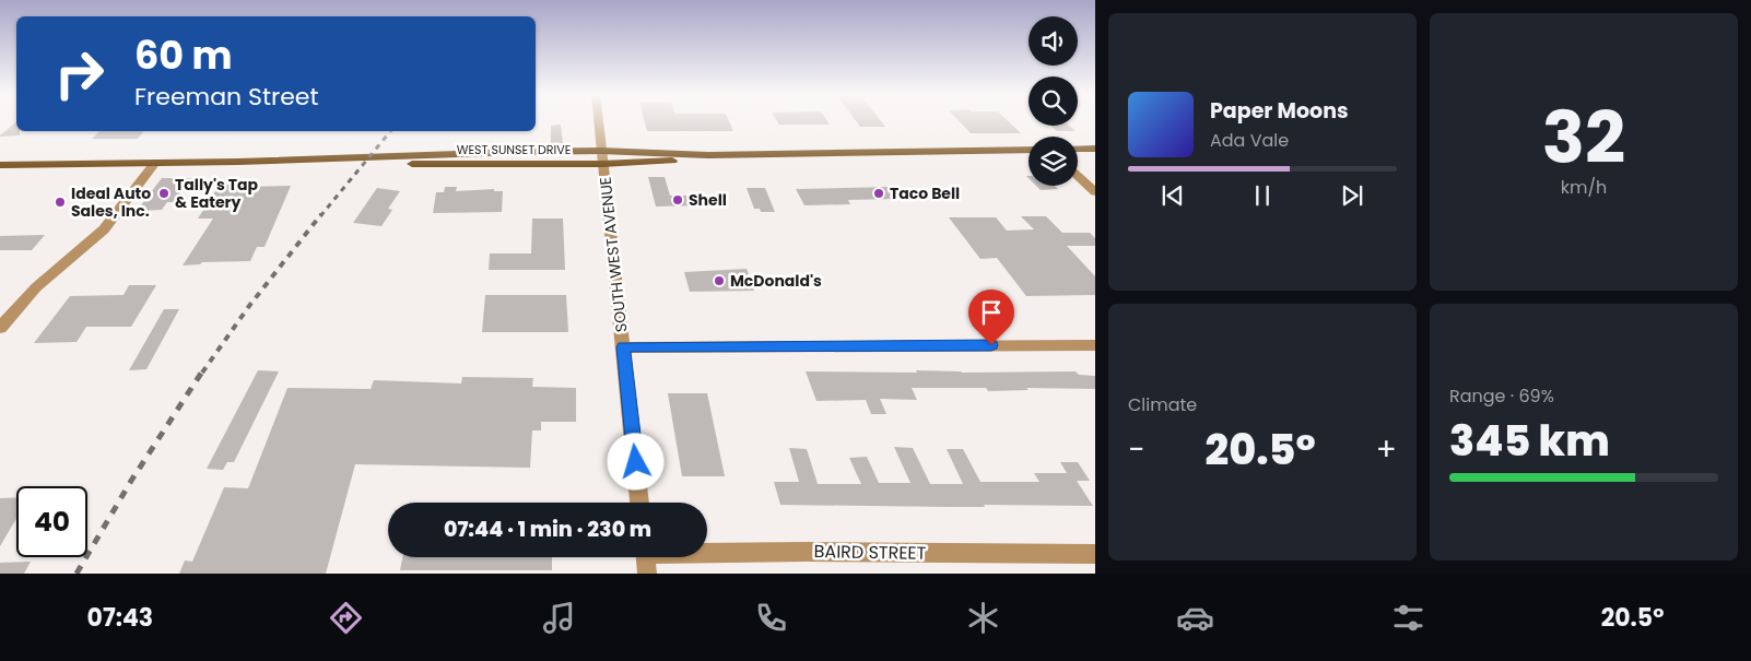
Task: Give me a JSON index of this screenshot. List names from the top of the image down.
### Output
{
  "streets": {
    "main road": ["WEST SUNSET DRIVE"],
    "street": ["SOUTH WEST AVENUE", "BAIRD STREET"]
  },
  "crossings": [
    ["WEST SUNSET DRIVE", "SOUTH WEST AVENUE"]
  ],
  "places": [
    "Tally's Tap & Eatery",
    "Taco Bell",
    "Shell",
    "Ideal Auto Sales, Inc.",
    "McDonald's"
  ],
  "page": {
    "tile": [
      ["32", "km/h"],
      "Climate",
      ["Range · 69%", "345 km"]
    ],
    "turn": ["60 m", "Freeman Street"],
    "song": ["Paper Moons", "Ada Vale"],
    "heat": ["−", "20.5°", "+"],
    "limit": "40",
    "trip": "07:44 · 1 min · 230 m",
    "tabs": ["07:43", "20.5°"]
  }
}
